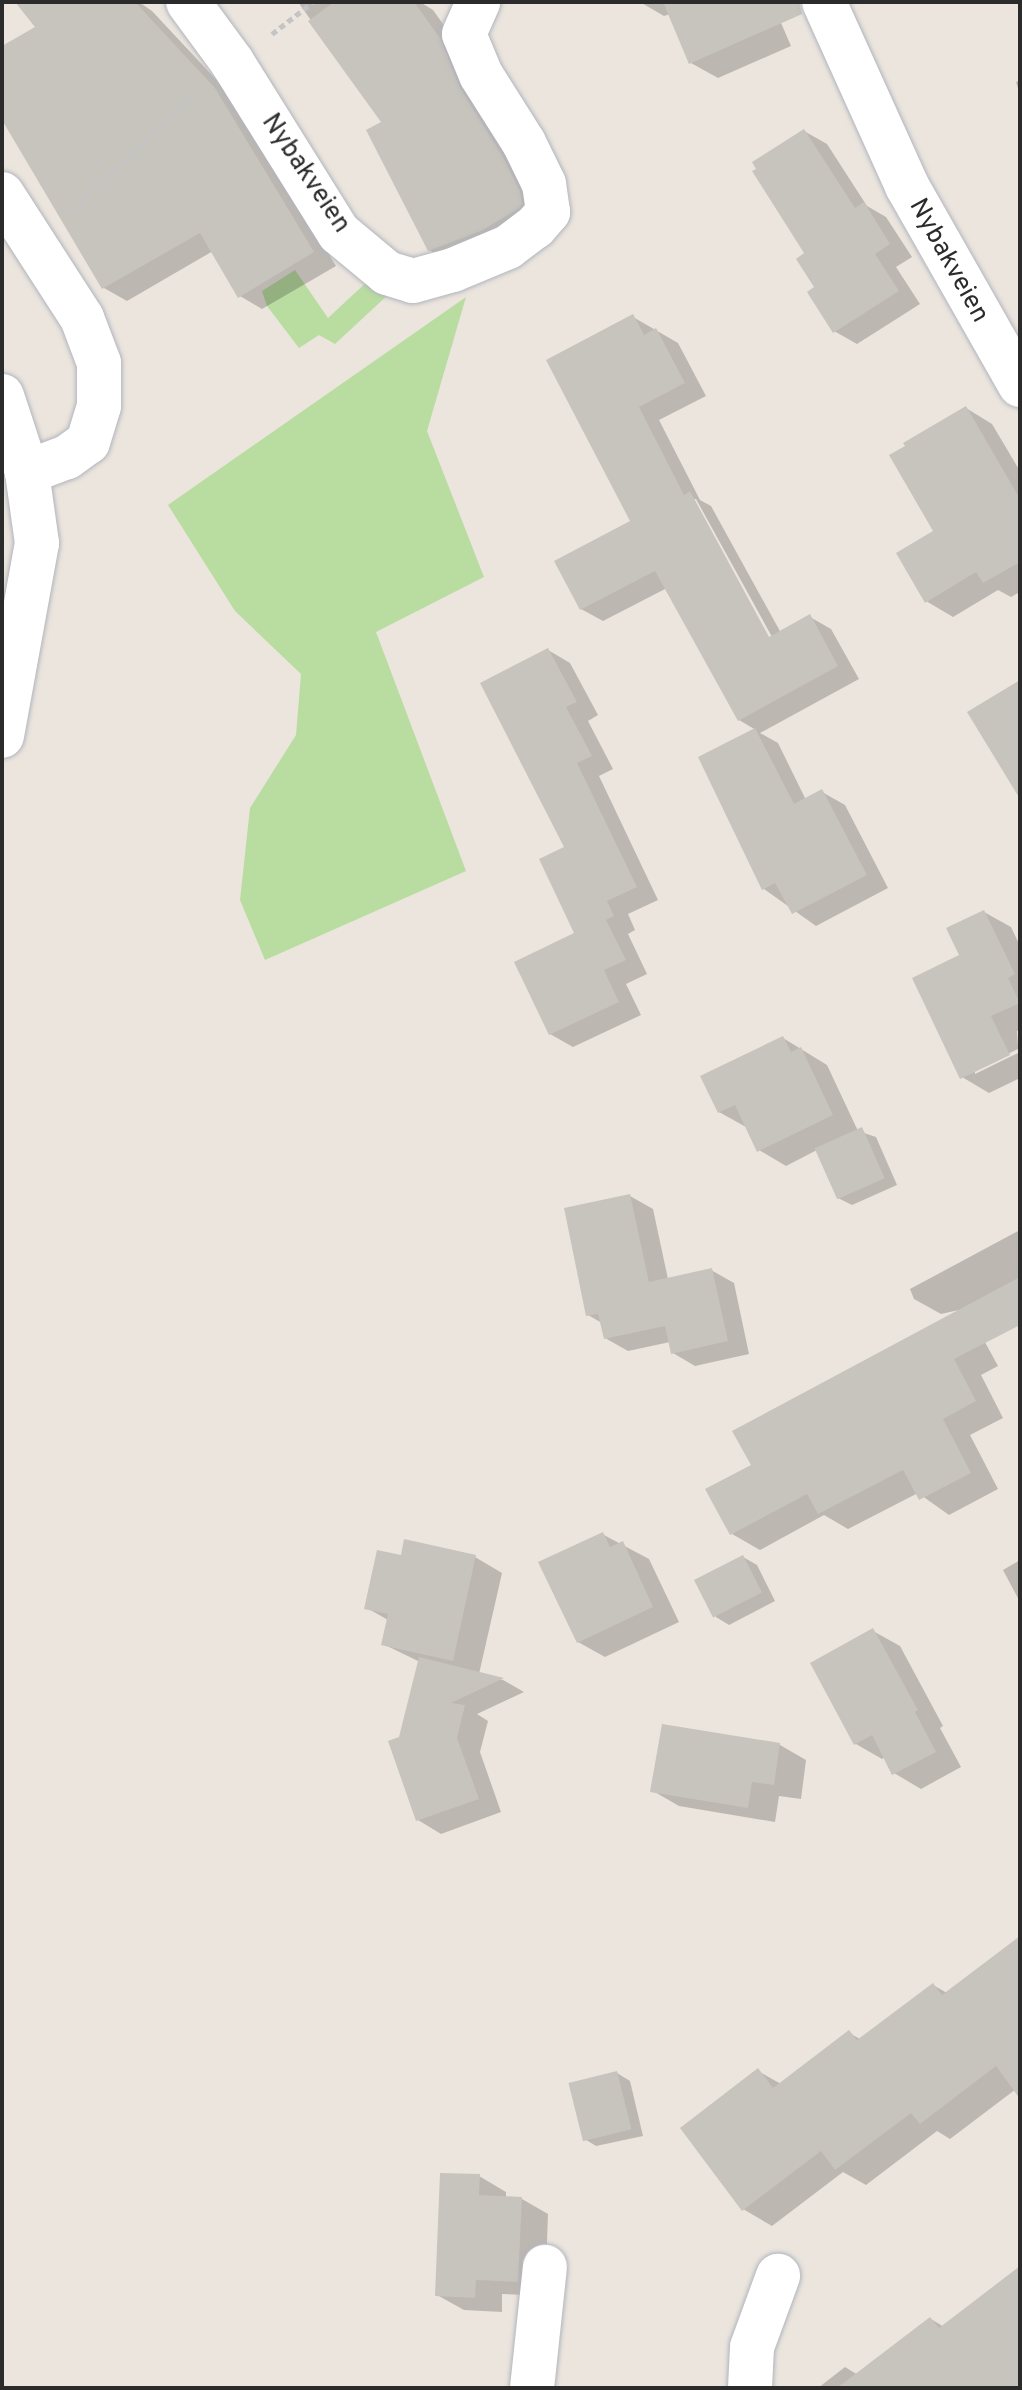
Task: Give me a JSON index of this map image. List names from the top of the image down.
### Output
{
  "streets": {
    "street": ["Nybakveien"]
  }
}
